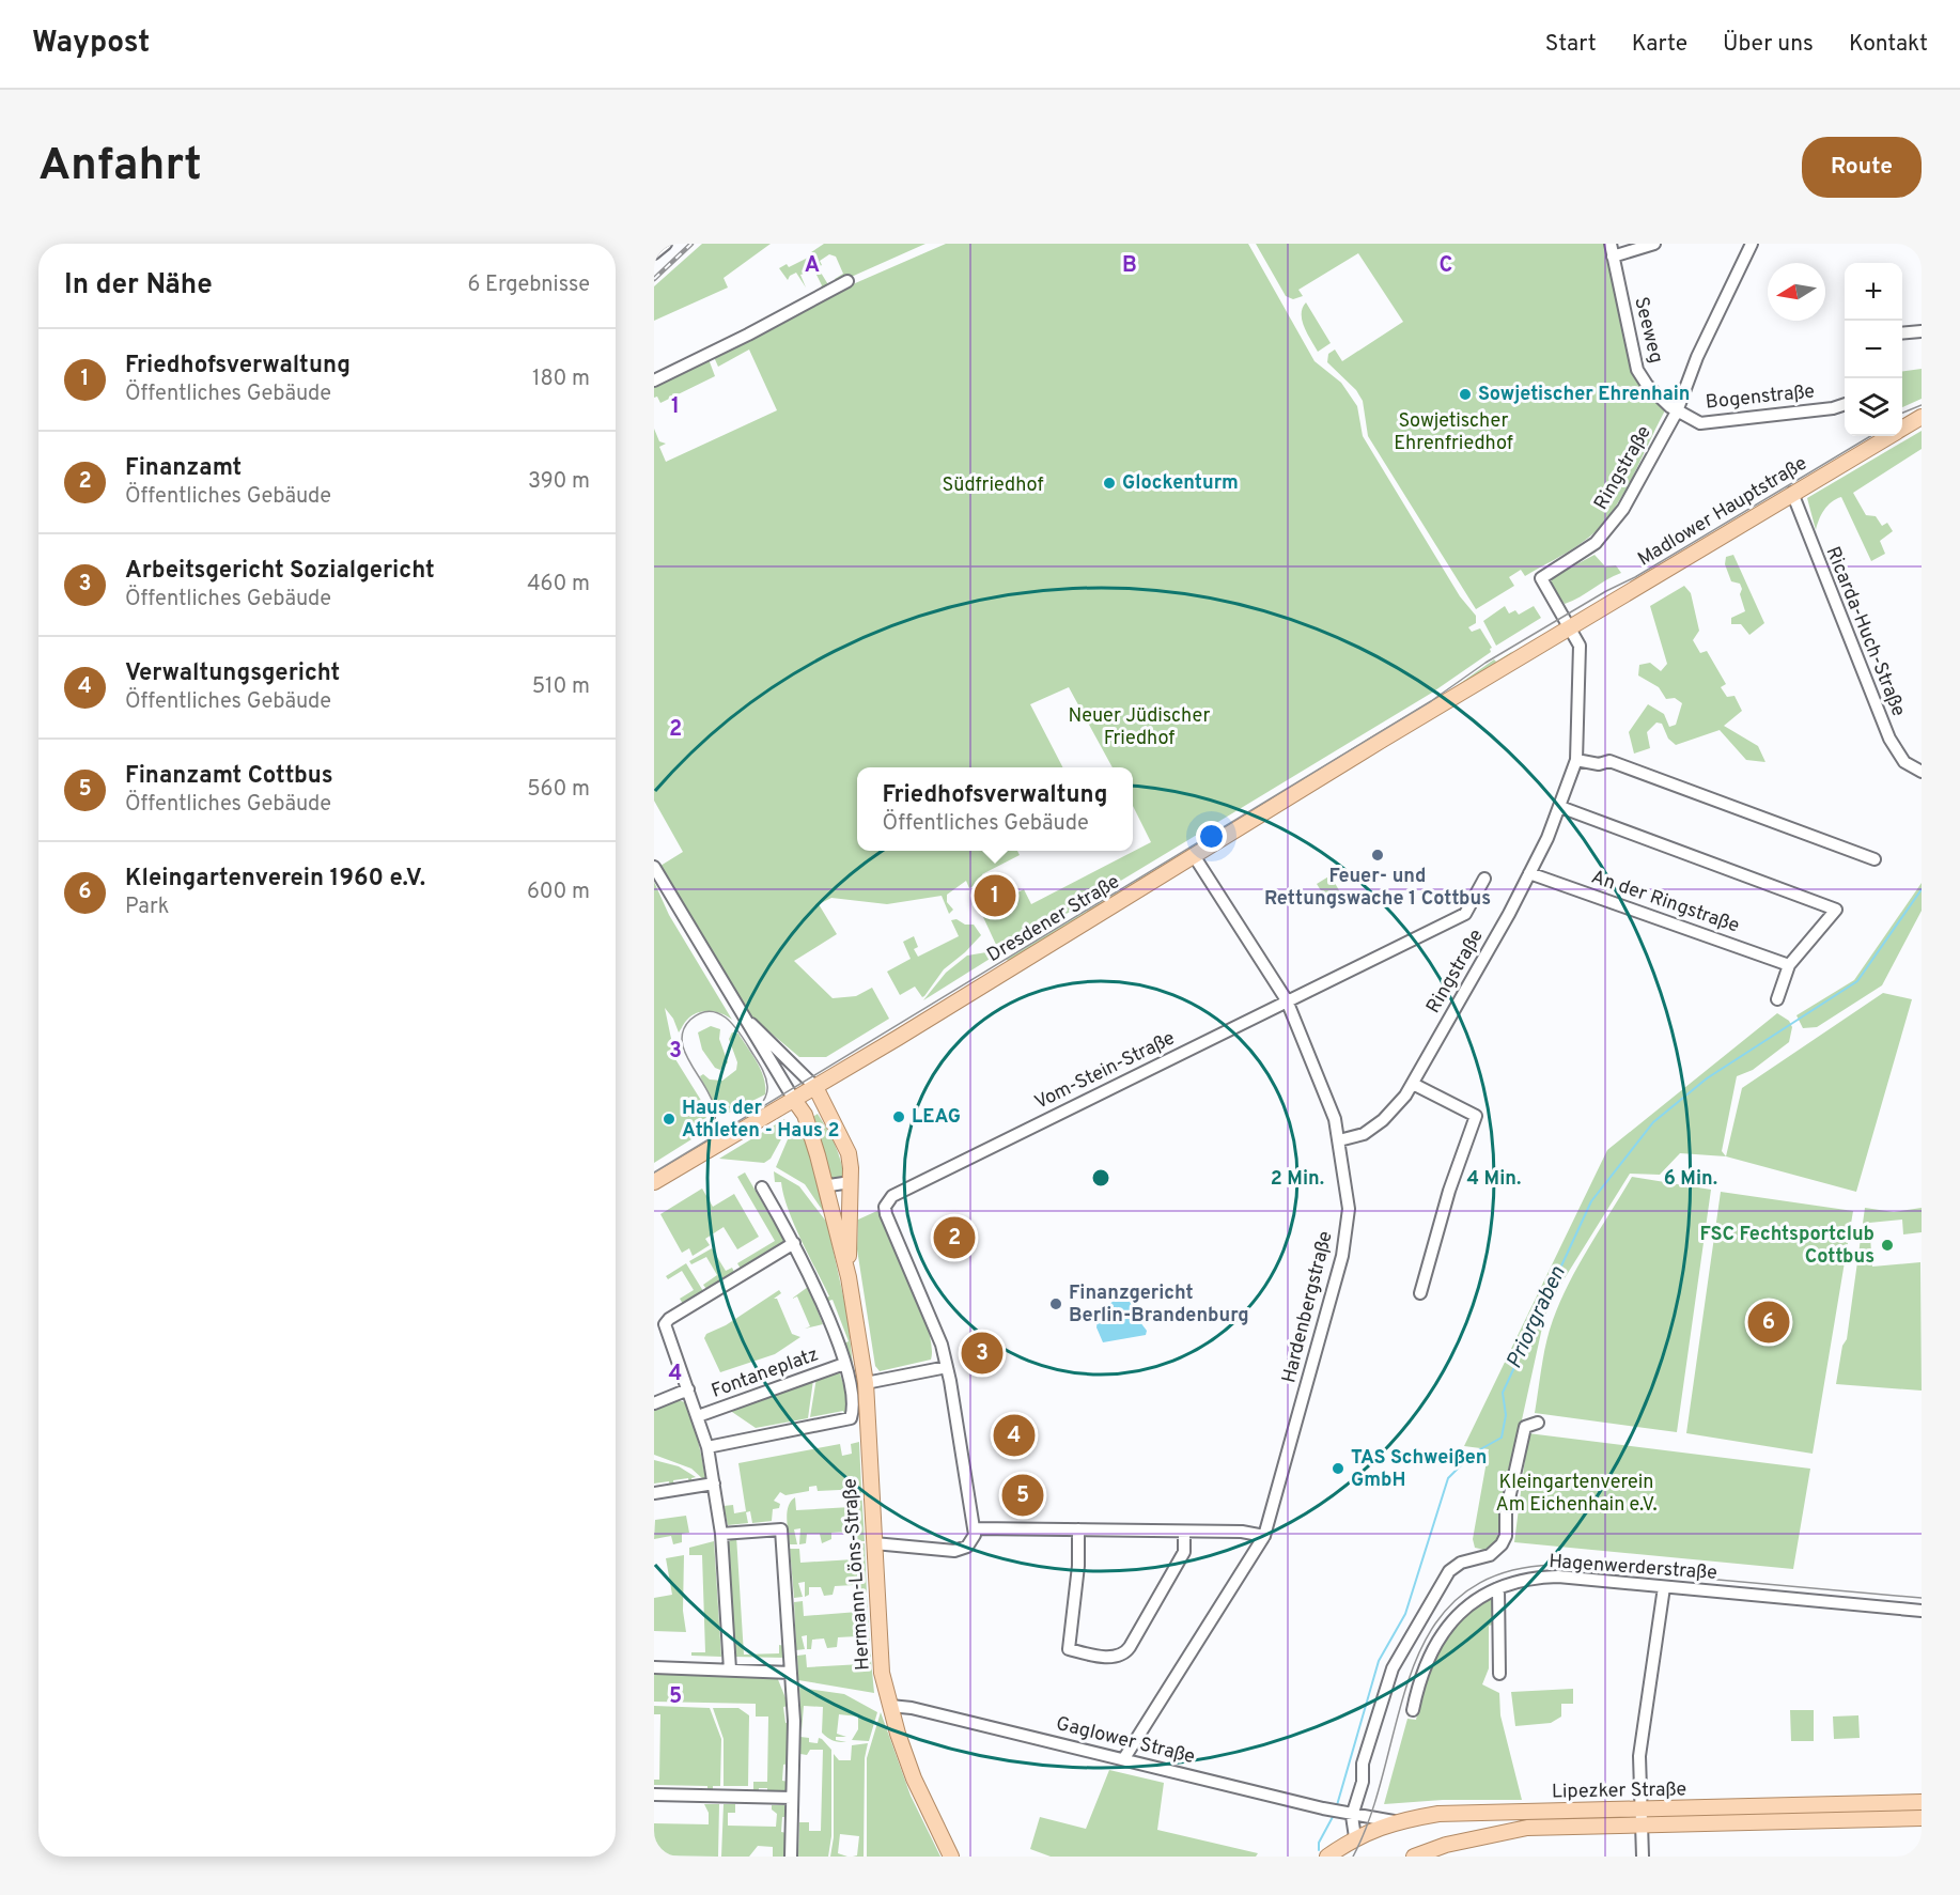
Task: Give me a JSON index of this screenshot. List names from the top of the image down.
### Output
{
  "streets": {
    "main road": [
      "Madlower Hauptstraße",
      "Dresdener Straße",
      "Hermann-Löns-Straße",
      "Lipezker Straße"
    ],
    "street": [
      "Seeweg",
      "Bogenstraße",
      "Ringstraße",
      "Ricarda-Huch-Straße",
      "An der Ringstraße",
      "Vom-Stein-Straße",
      "Hardenbergstraße",
      "Fontaneplatz",
      "Hagenwerderstraße",
      "Gaglower Straße"
    ]
  },
  "crossings": [
    ["Seeweg", "Bogenstraße"],
    ["Seeweg", "Ringstraße"],
    ["Bogenstraße", "Ringstraße"],
    ["Ringstraße", "Madlower Hauptstraße"],
    ["Ringstraße", "An der Ringstraße"],
    ["Ringstraße", "Dresdener Straße"],
    ["Ringstraße", "Hardenbergstraße"],
    ["Madlower Hauptstraße", "Ricarda-Huch-Straße"],
    ["Madlower Hauptstraße", "Dresdener Straße"],
    ["Dresdener Straße", "Hardenbergstraße"],
    ["Dresdener Straße", "Hermann-Löns-Straße"],
    ["Vom-Stein-Straße", "Hardenbergstraße"],
    ["Hardenbergstraße", "Gaglower Straße"],
    ["Hermann-Löns-Straße", "Gaglower Straße"],
    ["Gaglower Straße", "Lipezker Straße"]
  ],
  "water": ["Priorgraben"],
  "parks": [
    "Sowjetischer Ehrenfriedhof",
    "Südfriedhof",
    "Neuer Jüdischer Friedhof",
    "Kleingartenverein Am Eichenhain e.V."
  ],
  "places": [
    "Sowjetischer Ehrenhain",
    "Glockenturm",
    "Feuer- und Rettungswache 1 Cottbus",
    "LEAG",
    "Haus der Athleten - Haus 2",
    "FSC Fechtsportclub Cottbus",
    "Finanzgericht Berlin-Brandenburg",
    "TAS Schweißen GmbH"
  ],
  "north": "left",
  "page": {
    "header": "Waypost",
    "nav": [
      "Start",
      "Karte",
      "Über uns",
      "Kontakt"
    ],
    "buttons": "Route",
    "title": "Anfahrt",
    "heading": ["In der Nähe", "6 Ergebnisse"],
    "map_buttons": ["+", "−"],
    "list": [
      {
        "mark": "1",
        "name": "Friedhofsverwaltung",
        "note": "Öffentliches Gebäude",
        "value": "180 m"
      },
      {
        "mark": "2",
        "name": "Finanzamt",
        "note": "Öffentliches Gebäude",
        "value": "390 m"
      },
      {
        "mark": "3",
        "name": "Arbeitsgericht Sozialgericht",
        "note": "Öffentliches Gebäude",
        "value": "460 m"
      },
      {
        "mark": "4",
        "name": "Verwaltungsgericht",
        "note": "Öffentliches Gebäude",
        "value": "510 m"
      },
      {
        "mark": "5",
        "name": "Finanzamt Cottbus",
        "note": "Öffentliches Gebäude",
        "value": "560 m"
      },
      {
        "mark": "6",
        "name": "Kleingartenverein 1960 e.V.",
        "note": "Park",
        "value": "600 m"
      }
    ],
    "popup": ["Friedhofsverwaltung", "Öffentliches Gebäude"],
    "pins": [
      "1",
      "2",
      "6",
      "3",
      "4",
      "5"
    ]
  },
  "grid": {
    "columns": ["A", "B", "C"],
    "rows": [
      "1",
      "2",
      "3",
      "4",
      "5"
    ]
  },
  "rings": ["2 Min.", "4 Min.", "6 Min."]
}
